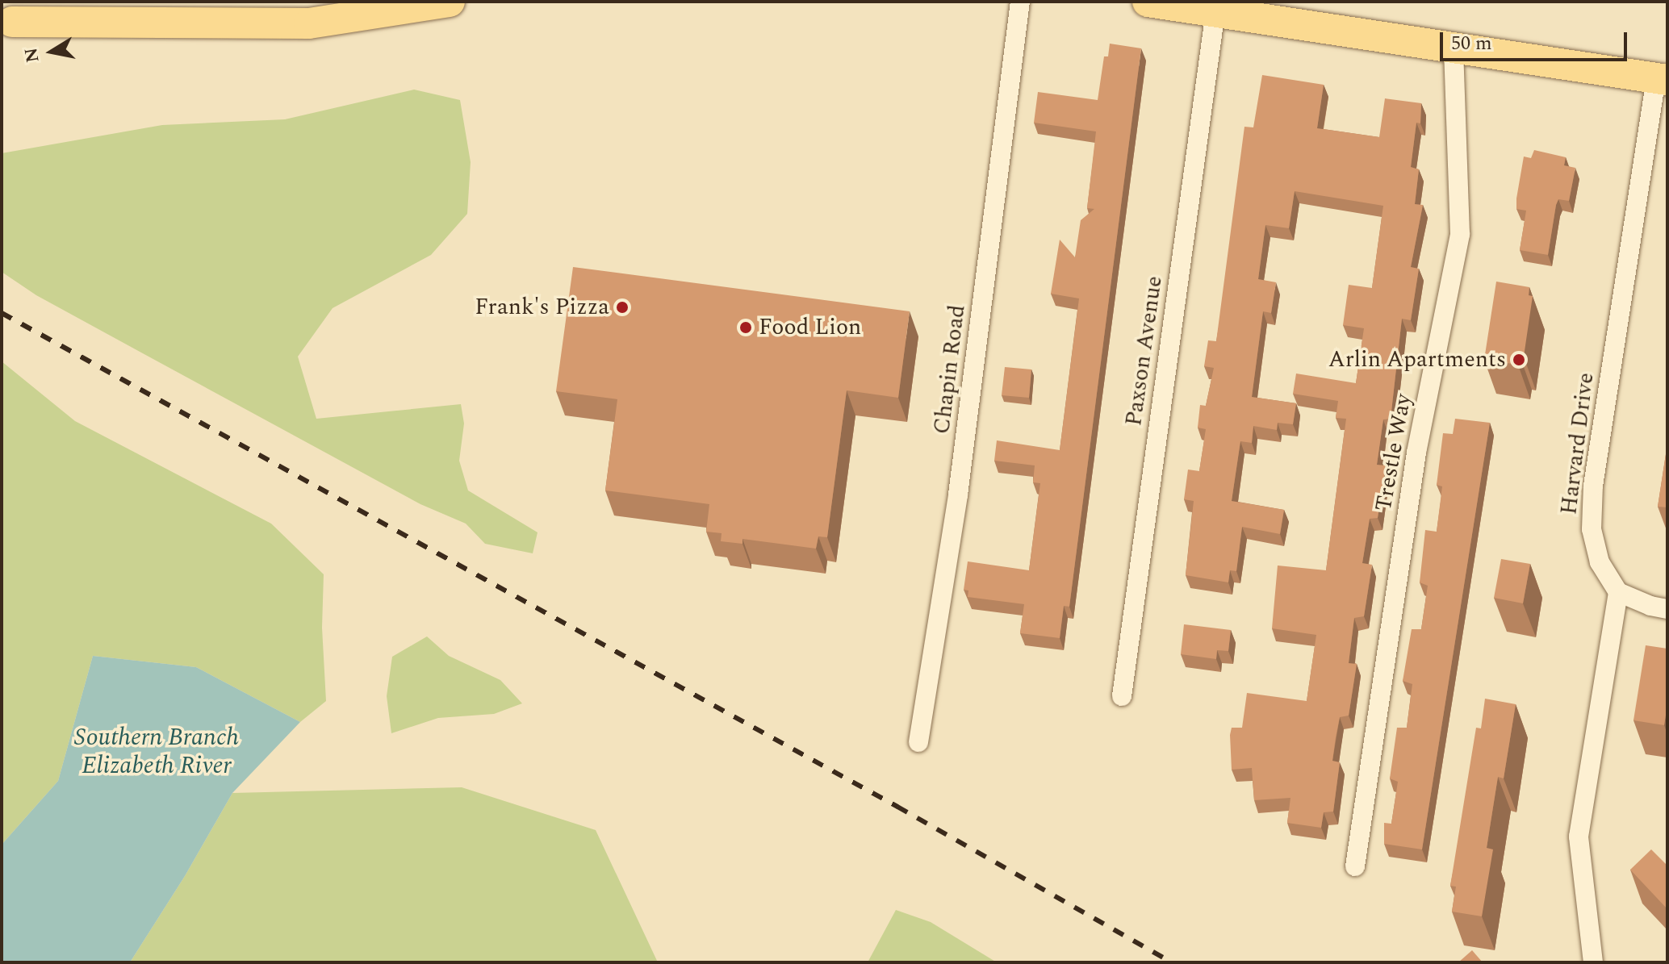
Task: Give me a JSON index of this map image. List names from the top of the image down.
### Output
{
  "streets": {
    "street": [
      "Paxson Avenue",
      "Chapin Road",
      "Harvard Drive",
      "Trestle Way"
    ]
  },
  "water": ["Southern Branch Elizabeth River"],
  "places": ["Frank's Pizza", "Food Lion", "Arlin Apartments"],
  "scale_bar": "50 m",
  "north": "left"
}
